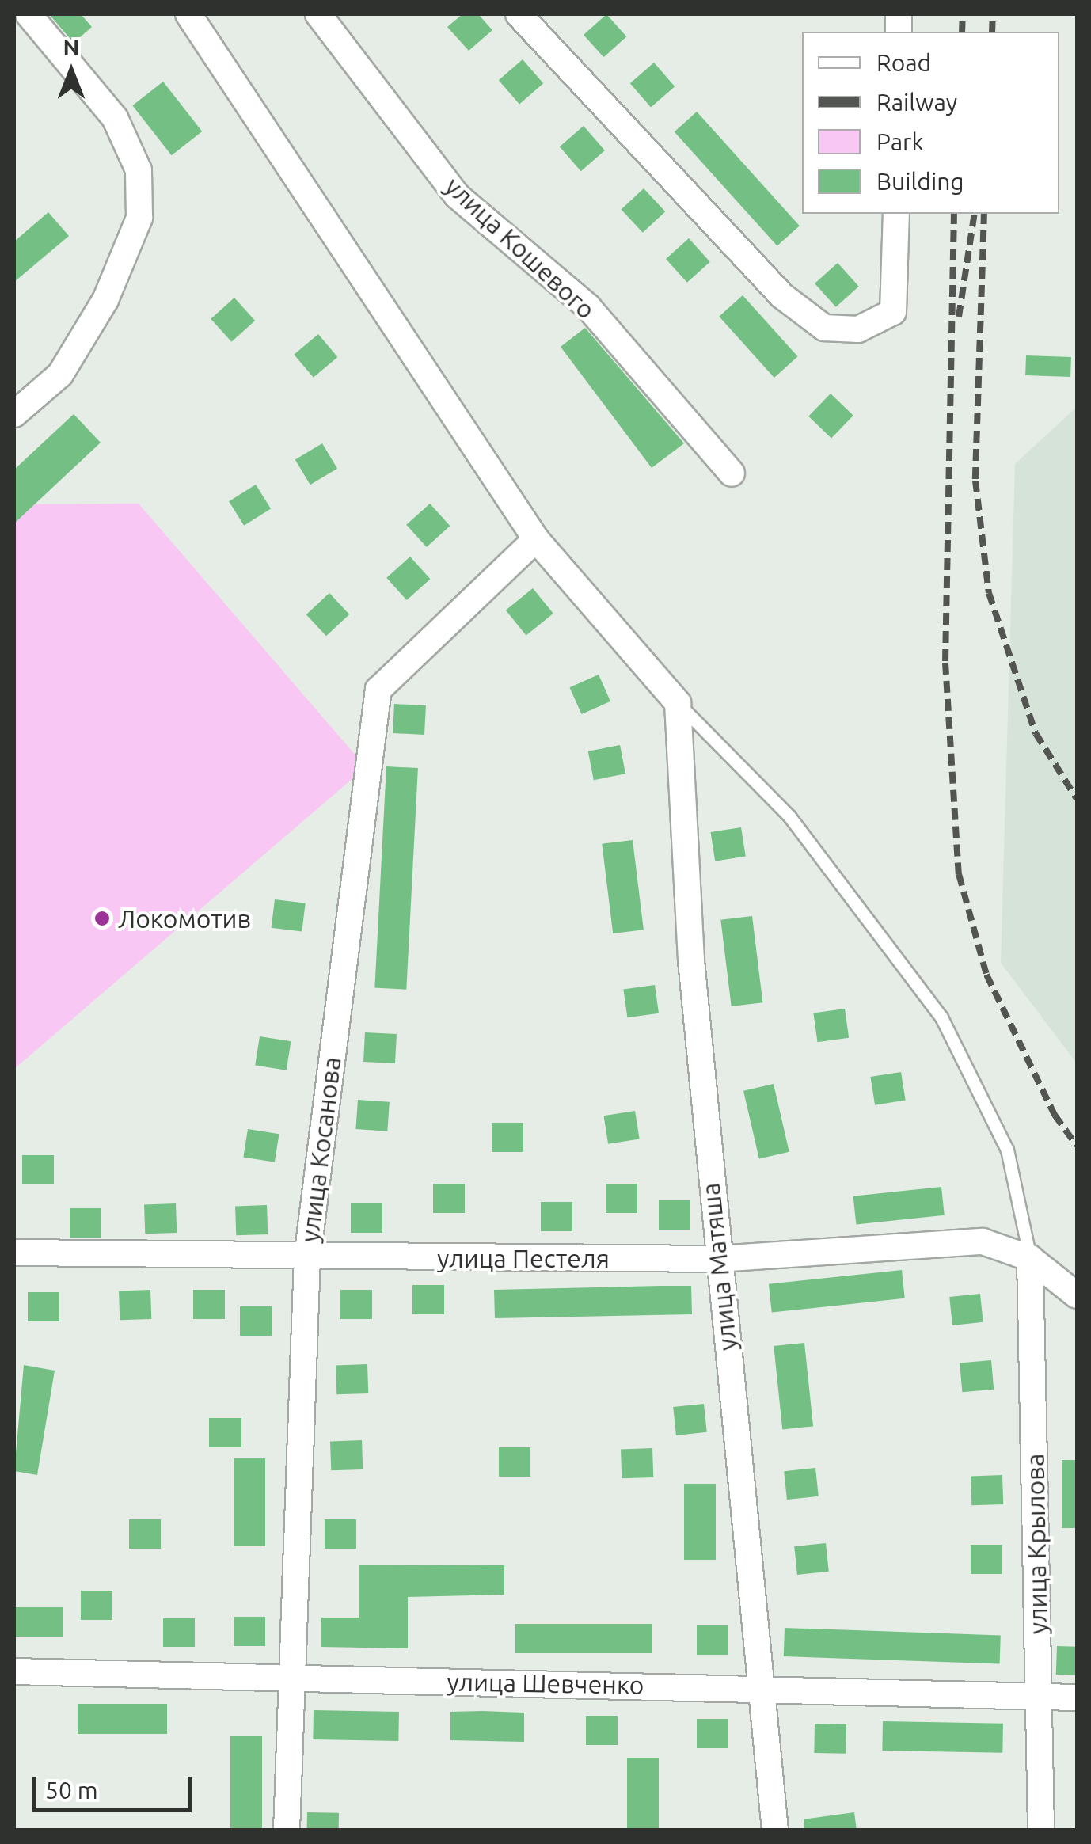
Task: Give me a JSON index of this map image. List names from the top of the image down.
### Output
{
  "streets": {
    "street": [
      "улица Кошевого",
      "улица Косанова",
      "улица Пестеля",
      "улица Матяша",
      "улица Крылова",
      "улица Шевченко"
    ]
  },
  "crossings": [
    ["улица Косанова", "улица Пестеля"],
    ["улица Косанова", "улица Шевченко"],
    ["улица Пестеля", "улица Матяша"],
    ["улица Пестеля", "улица Крылова"],
    ["улица Матяша", "улица Шевченко"],
    ["улица Крылова", "улица Шевченко"]
  ],
  "places": ["Локомотив"],
  "legend": [
    "Road",
    "Railway",
    "Park",
    "Building"
  ],
  "scale_bar": "50 m",
  "north": "top"
}
